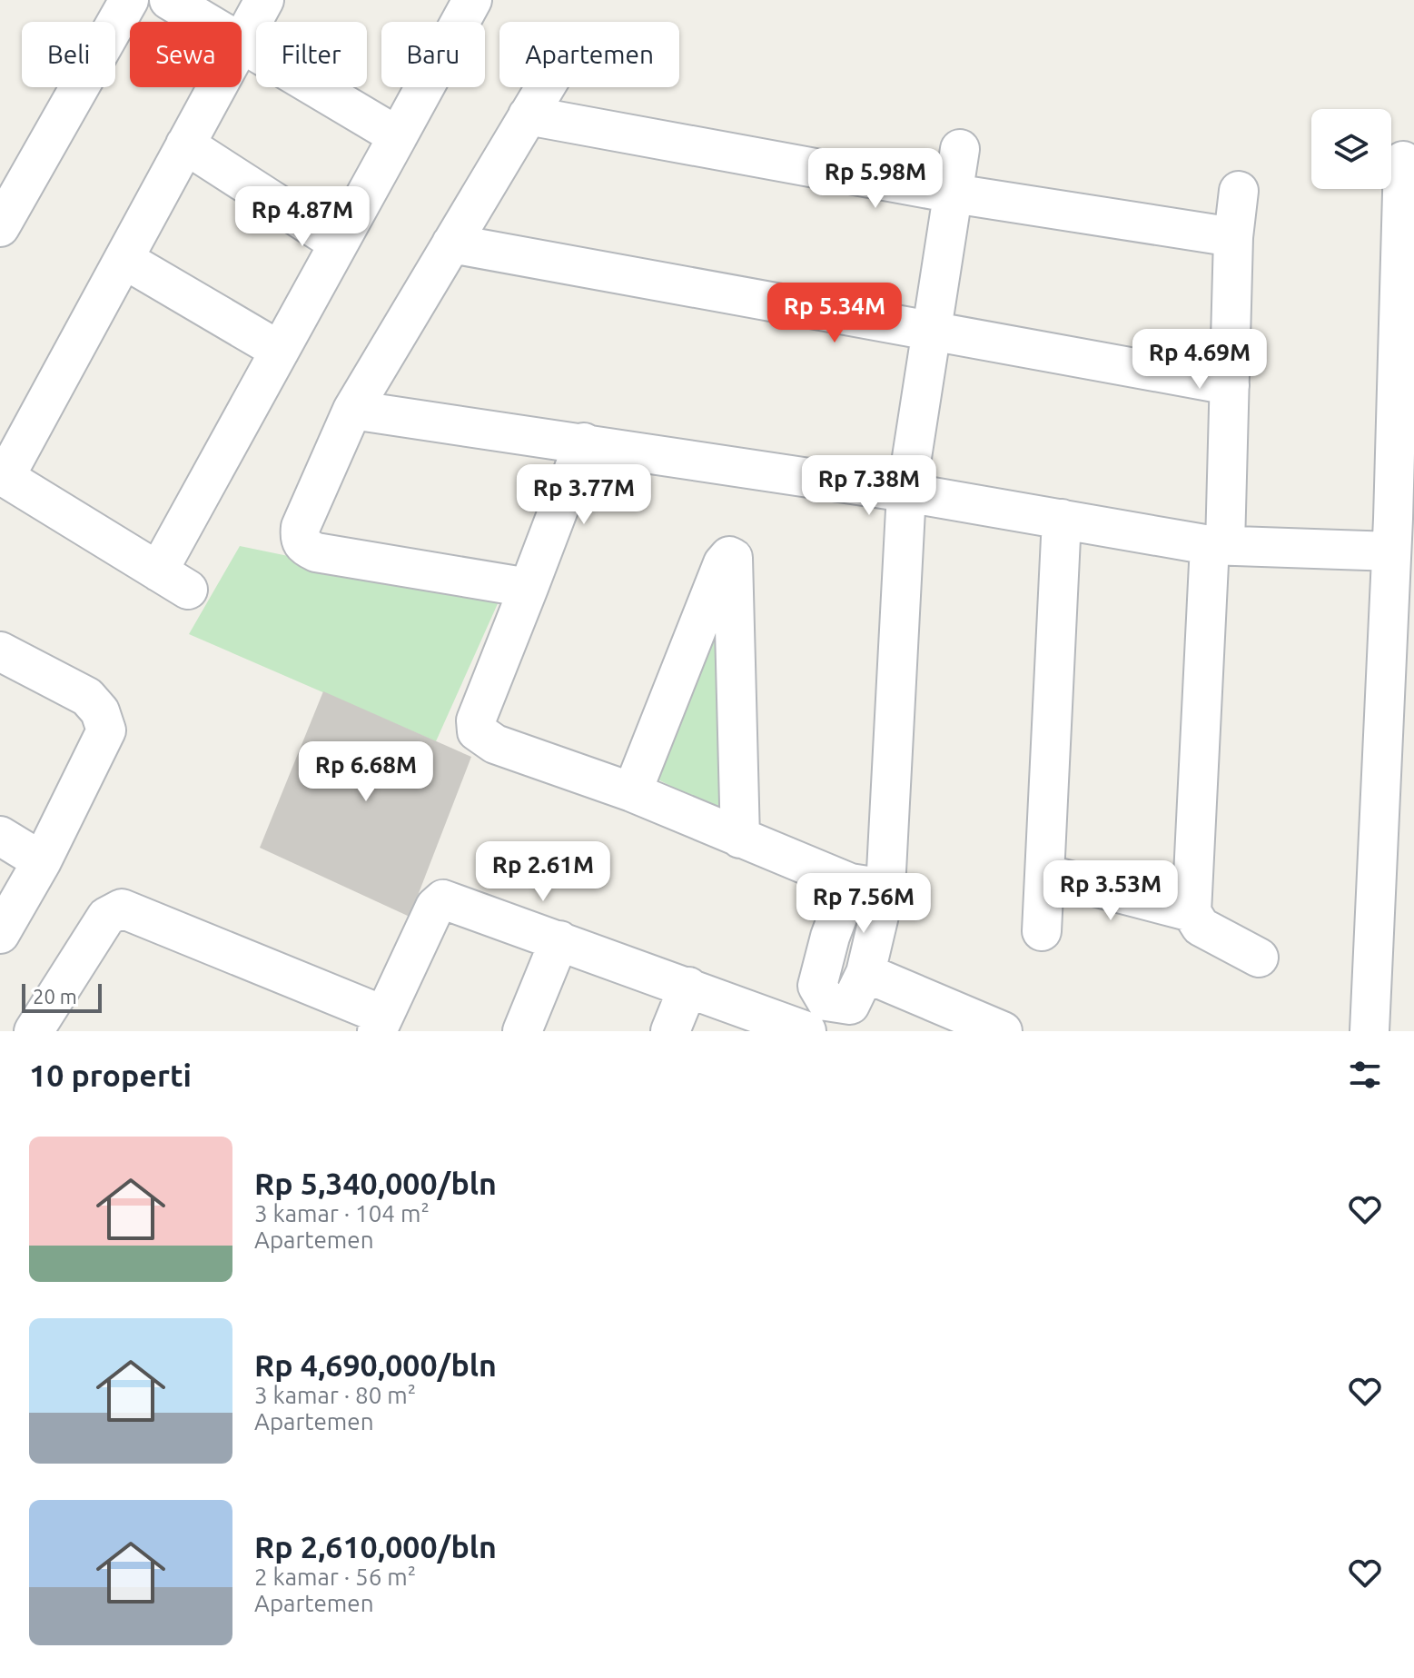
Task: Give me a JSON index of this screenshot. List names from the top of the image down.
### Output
{
  "scale_bar": "20 m",
  "page": {
    "chip": [
      "Beli",
      "Sewa",
      "Filter",
      "Baru",
      "Apartemen"
    ],
    "price": [
      "Rp 5.98M",
      "Rp 4.87M",
      "Rp 5.34M",
      "Rp 4.69M",
      "Rp 7.38M",
      "Rp 3.77M",
      "Rp 6.68M",
      "Rp 2.61M",
      "Rp 3.53M",
      "Rp 7.56M"
    ],
    "scale": "20 m",
    "heading": "10 properti",
    "list": [
      {
        "name": "Rp 5,340,000/bln",
        "note": "3 kamar · 104 m² · Apartemen"
      },
      {
        "name": "Rp 4,690,000/bln",
        "note": "3 kamar · 80 m² · Apartemen"
      },
      {
        "name": "Rp 2,610,000/bln",
        "note": "2 kamar · 56 m² · Apartemen"
      }
    ]
  }
}
